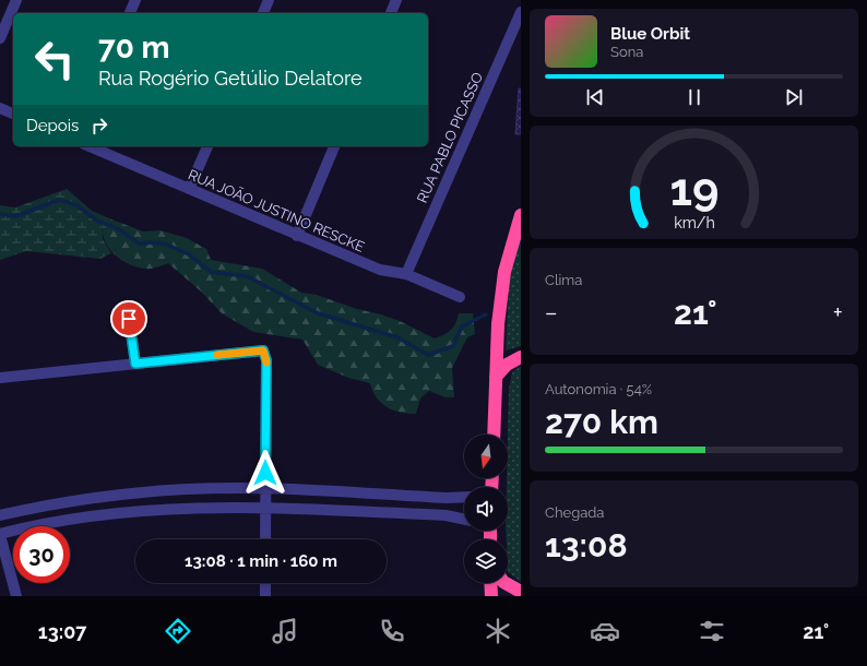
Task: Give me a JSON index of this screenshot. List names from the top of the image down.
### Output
{
  "streets": {
    "street": ["RUA PABLO PICASSO", "RUA JOÃO JUSTINO RESCKE"]
  },
  "crossings": [
    ["RUA PABLO PICASSO", "RUA JOÃO JUSTINO RESCKE"]
  ],
  "north": "bottom",
  "page": {
    "turn": ["70 m", "Rua Rogério Getúlio Delatore"],
    "song": ["Blue Orbit", "Sona"],
    "then": "Depois",
    "tile": [
      "Clima",
      ["Autonomia · 54%", "270 km"],
      ["Chegada", "13:08"]
    ],
    "heat": ["−", "21°", "+"],
    "limit": "30",
    "trip": "13:08 · 1 min · 160 m",
    "tabs": ["13:07", "21°"],
    "gauge": ["19", "km/h"]
  }
}
